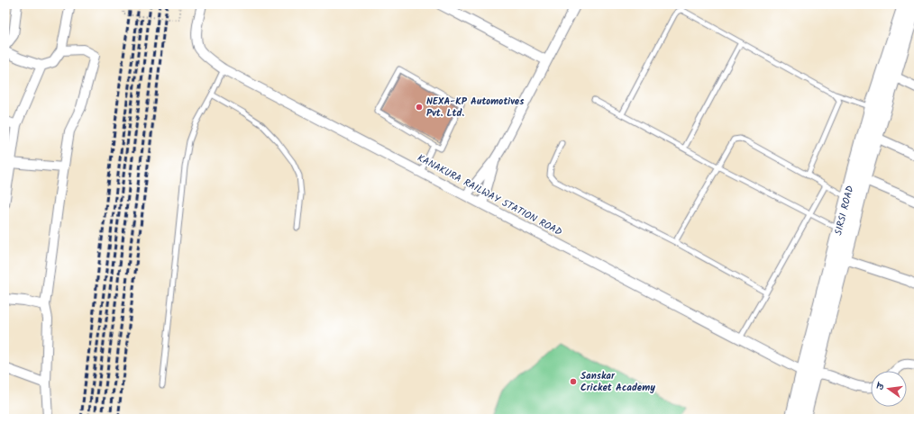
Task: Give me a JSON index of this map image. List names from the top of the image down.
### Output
{
  "streets": {
    "main road": ["SIRSI ROAD"],
    "street": ["KANAKURA RAILWAY STATION ROAD"]
  },
  "crossings": [
    ["KANAKURA RAILWAY STATION ROAD", "SIRSI ROAD"]
  ],
  "places": ["NEXA-KP Automotives Pvt. Ltd.", "Sanskar Cricket Academy"],
  "north": "left"
}
